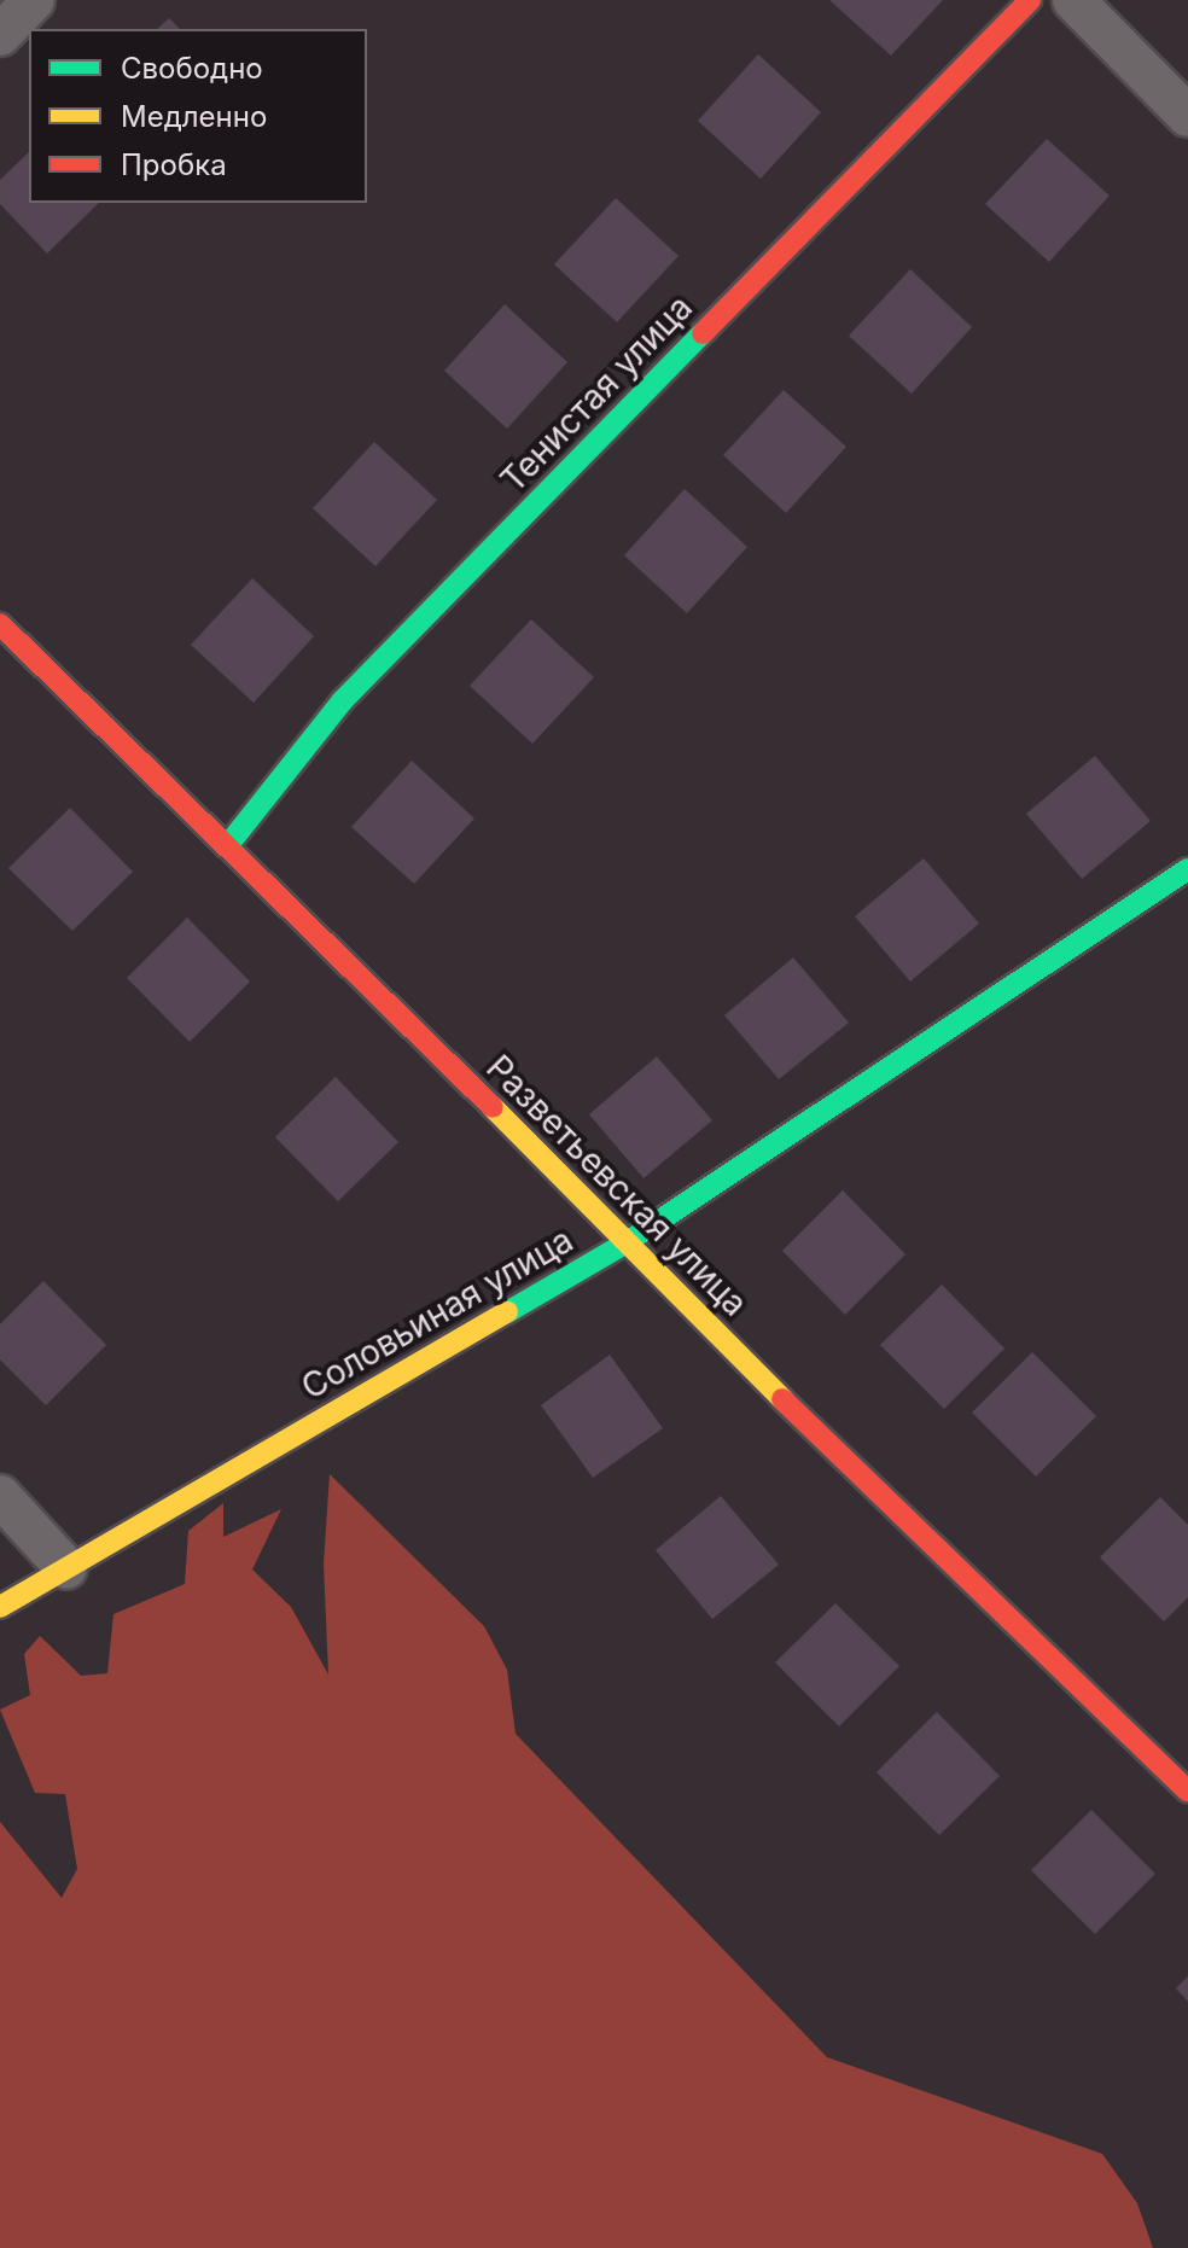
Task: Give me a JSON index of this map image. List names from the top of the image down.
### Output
{
  "streets": {
    "street": ["Тенистая улица", "Разветьевская улица", "Соловьиная улица"]
  },
  "crossings": [
    ["Тенистая улица", "Разветьевская улица"],
    ["Разветьевская улица", "Соловьиная улица"]
  ],
  "legend": ["Свободно", "Медленно", "Пробка"]
}
